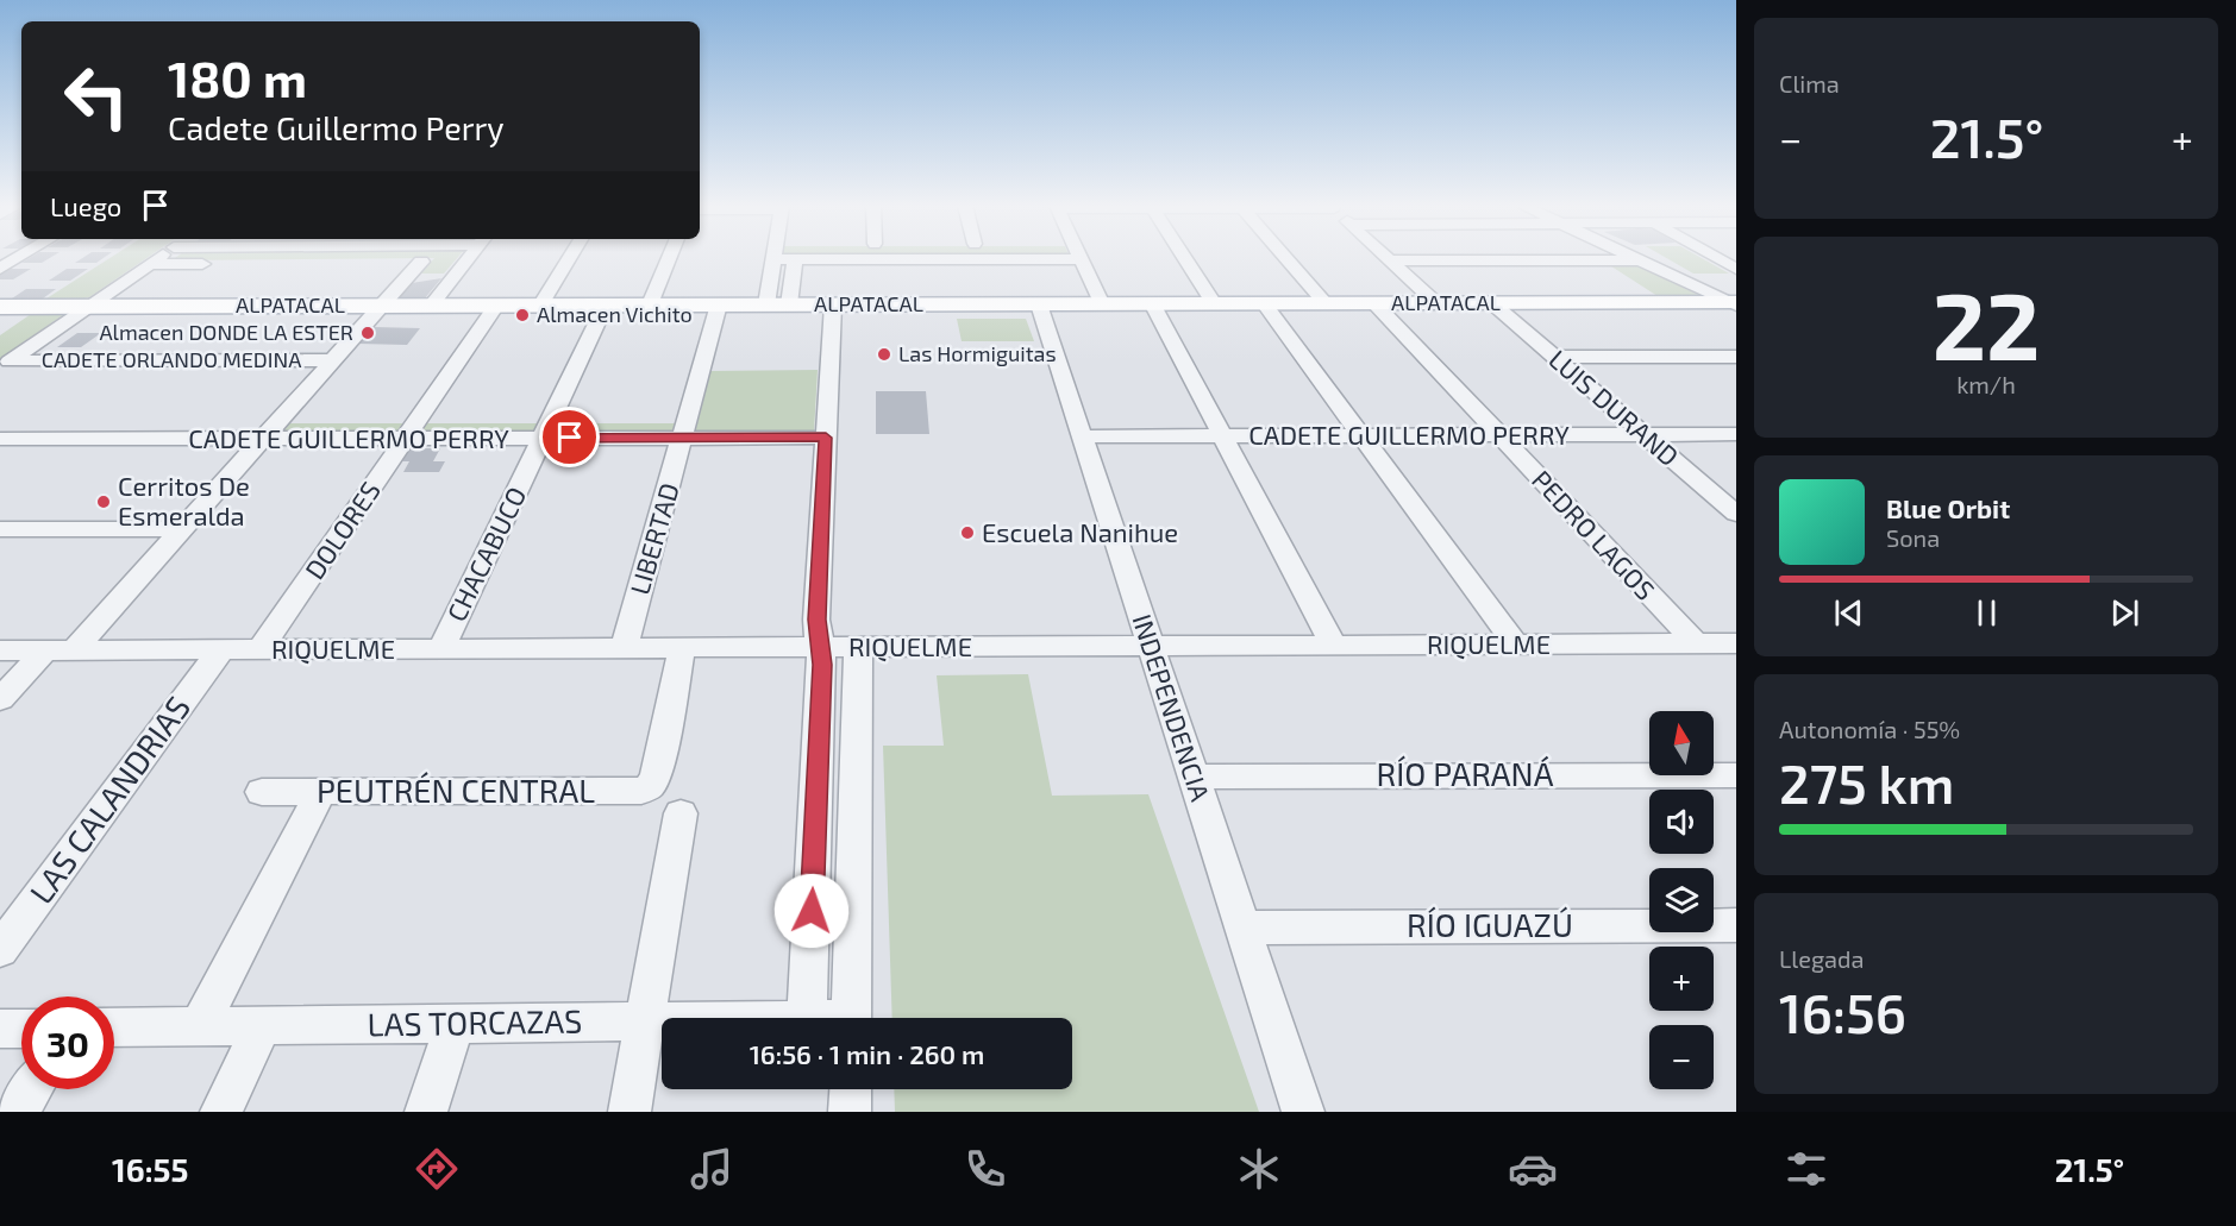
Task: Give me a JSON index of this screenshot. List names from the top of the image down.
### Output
{
  "streets": {
    "main road": ["ALPATACAL"],
    "street": [
      "CADETE ORLANDO MEDINA",
      "LUIS DURAND",
      "CADETE GUILLERMO PERRY",
      "DOLORES",
      "PEDRO LAGOS",
      "LIBERTAD",
      "CHACABUCO",
      "RIQUELME",
      "INDEPENDENCIA",
      "RÍO PARANÁ",
      "PEUTRÉN CENTRAL",
      "LAS CALANDRIAS",
      "RÍO IGUAZÚ",
      "LAS TORCAZAS"
    ]
  },
  "crossings": [
    ["ALPATACAL", "LUIS DURAND"],
    ["ALPATACAL", "DOLORES"],
    ["ALPATACAL", "PEDRO LAGOS"],
    ["ALPATACAL", "LIBERTAD"],
    ["ALPATACAL", "CHACABUCO"],
    ["ALPATACAL", "INDEPENDENCIA"],
    ["LUIS DURAND", "CADETE GUILLERMO PERRY"],
    ["CADETE GUILLERMO PERRY", "DOLORES"],
    ["CADETE GUILLERMO PERRY", "PEDRO LAGOS"],
    ["CADETE GUILLERMO PERRY", "LIBERTAD"],
    ["CADETE GUILLERMO PERRY", "CHACABUCO"],
    ["CADETE GUILLERMO PERRY", "INDEPENDENCIA"],
    ["DOLORES", "RIQUELME"],
    ["PEDRO LAGOS", "RIQUELME"],
    ["LIBERTAD", "RIQUELME"],
    ["CHACABUCO", "RIQUELME"],
    ["RIQUELME", "INDEPENDENCIA"],
    ["RIQUELME", "PEUTRÉN CENTRAL"],
    ["RIQUELME", "LAS CALANDRIAS"],
    ["INDEPENDENCIA", "RÍO PARANÁ"],
    ["INDEPENDENCIA", "RÍO IGUAZÚ"]
  ],
  "places": [
    "Almacen Vichito",
    "Almacen DONDE LA ESTER",
    "Las Hormiguitas",
    "Cerritos De Esmeralda",
    "Escuela Nanihue"
  ],
  "north": "top",
  "page": {
    "tile": [
      "Clima",
      ["22", "km/h"],
      ["Autonomía · 55%", "275 km"],
      ["Llegada", "16:56"]
    ],
    "turn": ["180 m", "Cadete Guillermo Perry"],
    "heat": ["−", "21.5°", "+"],
    "then": "Luego",
    "song": ["Blue Orbit", "Sona"],
    "map_buttons": ["+", "−"],
    "limit": "30",
    "trip": "16:56 · 1 min · 260 m",
    "tabs": ["16:55", "21.5°"]
  }
}
